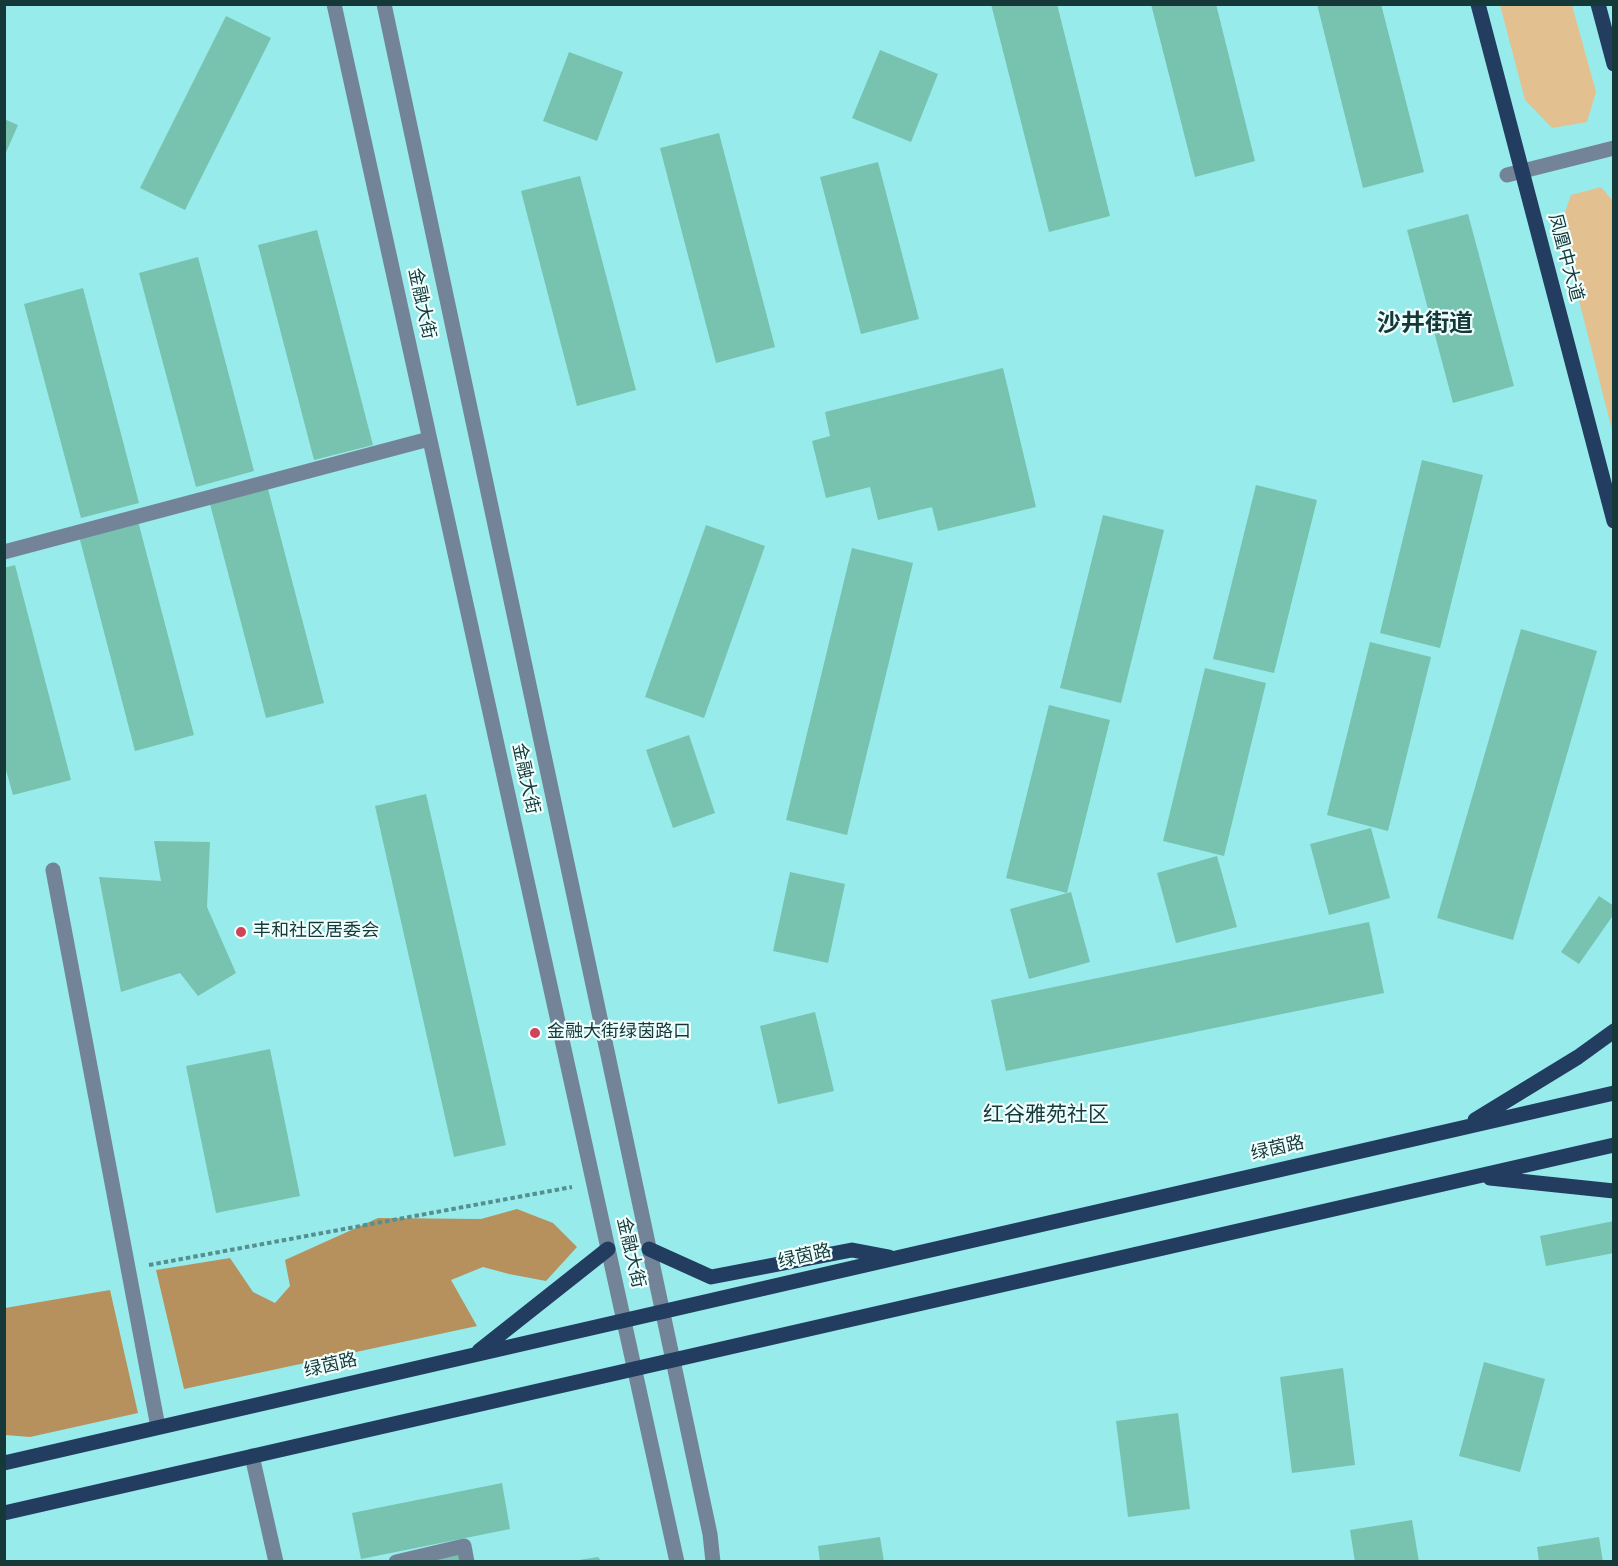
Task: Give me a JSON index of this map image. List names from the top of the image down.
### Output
{
  "streets": {
    "main road": ["凤凰中大道", "绿茵路"],
    "street": ["金融大街"]
  },
  "crossings": [
    ["金融大街", "绿茵路"]
  ],
  "districts": ["沙井街道", "红谷雅苑社区"],
  "places": ["丰和社区居委会", "金融大街绿茵路口"]
}
